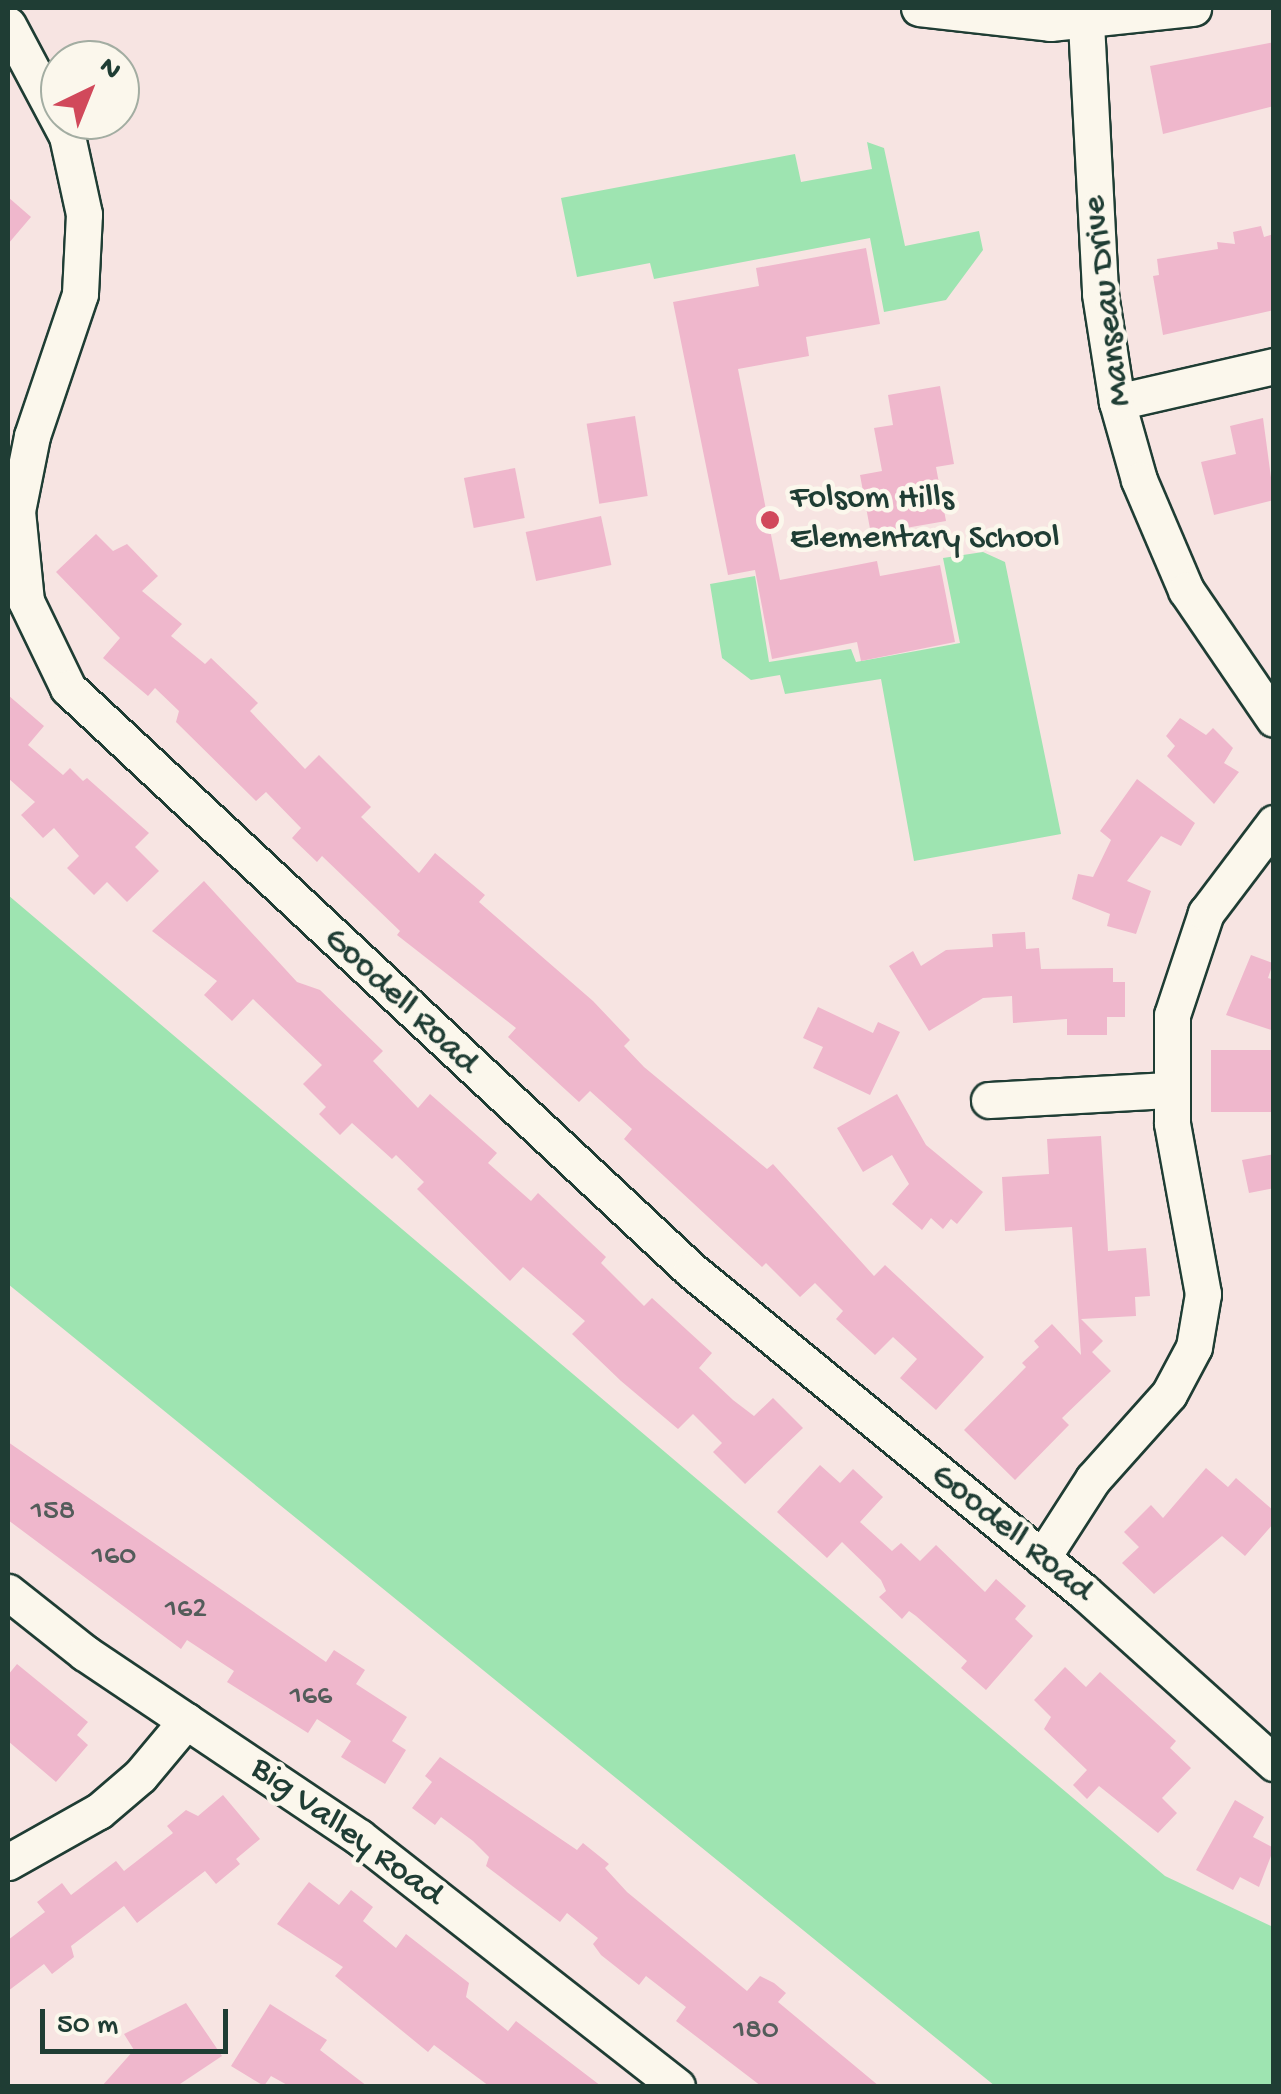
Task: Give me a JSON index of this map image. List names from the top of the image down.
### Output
{
  "streets": {
    "street": ["Manseau Drive", "Goodell Road", "Big Valley Road"]
  },
  "places": ["Folsom Hills Elementary School"],
  "house_numbers": [
    "158",
    "160",
    "162",
    "166",
    "180"
  ],
  "scale_bar": "50 m",
  "north": "top right"
}
